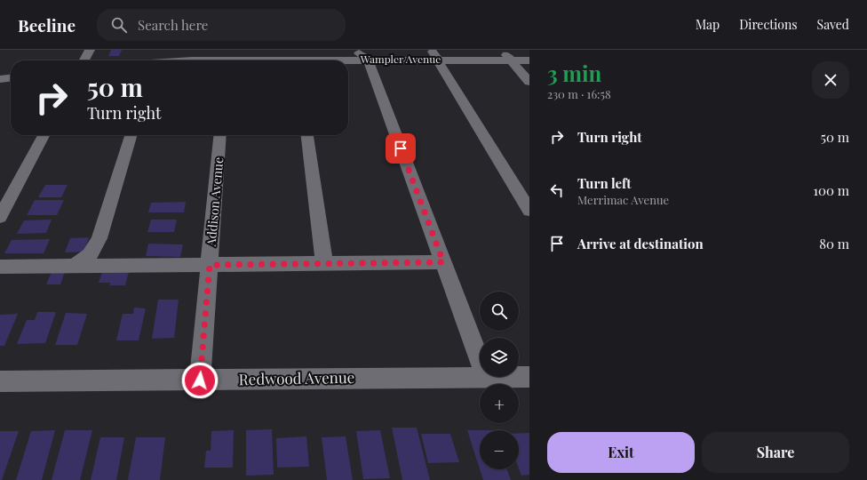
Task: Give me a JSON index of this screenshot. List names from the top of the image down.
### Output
{
  "streets": {
    "street": ["Wampler Avenue", "Addison Avenue", "Redwood Avenue"]
  },
  "crossings": [
    ["Addison Avenue", "Redwood Avenue"]
  ],
  "page": {
    "header": "Beeline",
    "search": "Search here",
    "nav": ["Map", "Directions", "Saved"],
    "heading": ["3 min", "230 m · 16:58"],
    "turn": ["50 m", "Turn right"],
    "list": [
      {
        "name": "Turn right",
        "value": "50 m"
      },
      {
        "name": "Turn left",
        "note": "Merrimac Avenue",
        "value": "100 m"
      },
      {
        "name": "Arrive at destination",
        "value": "80 m"
      }
    ],
    "map_buttons": ["+", "−"],
    "buttons": ["Exit", "Share"]
  }
}
